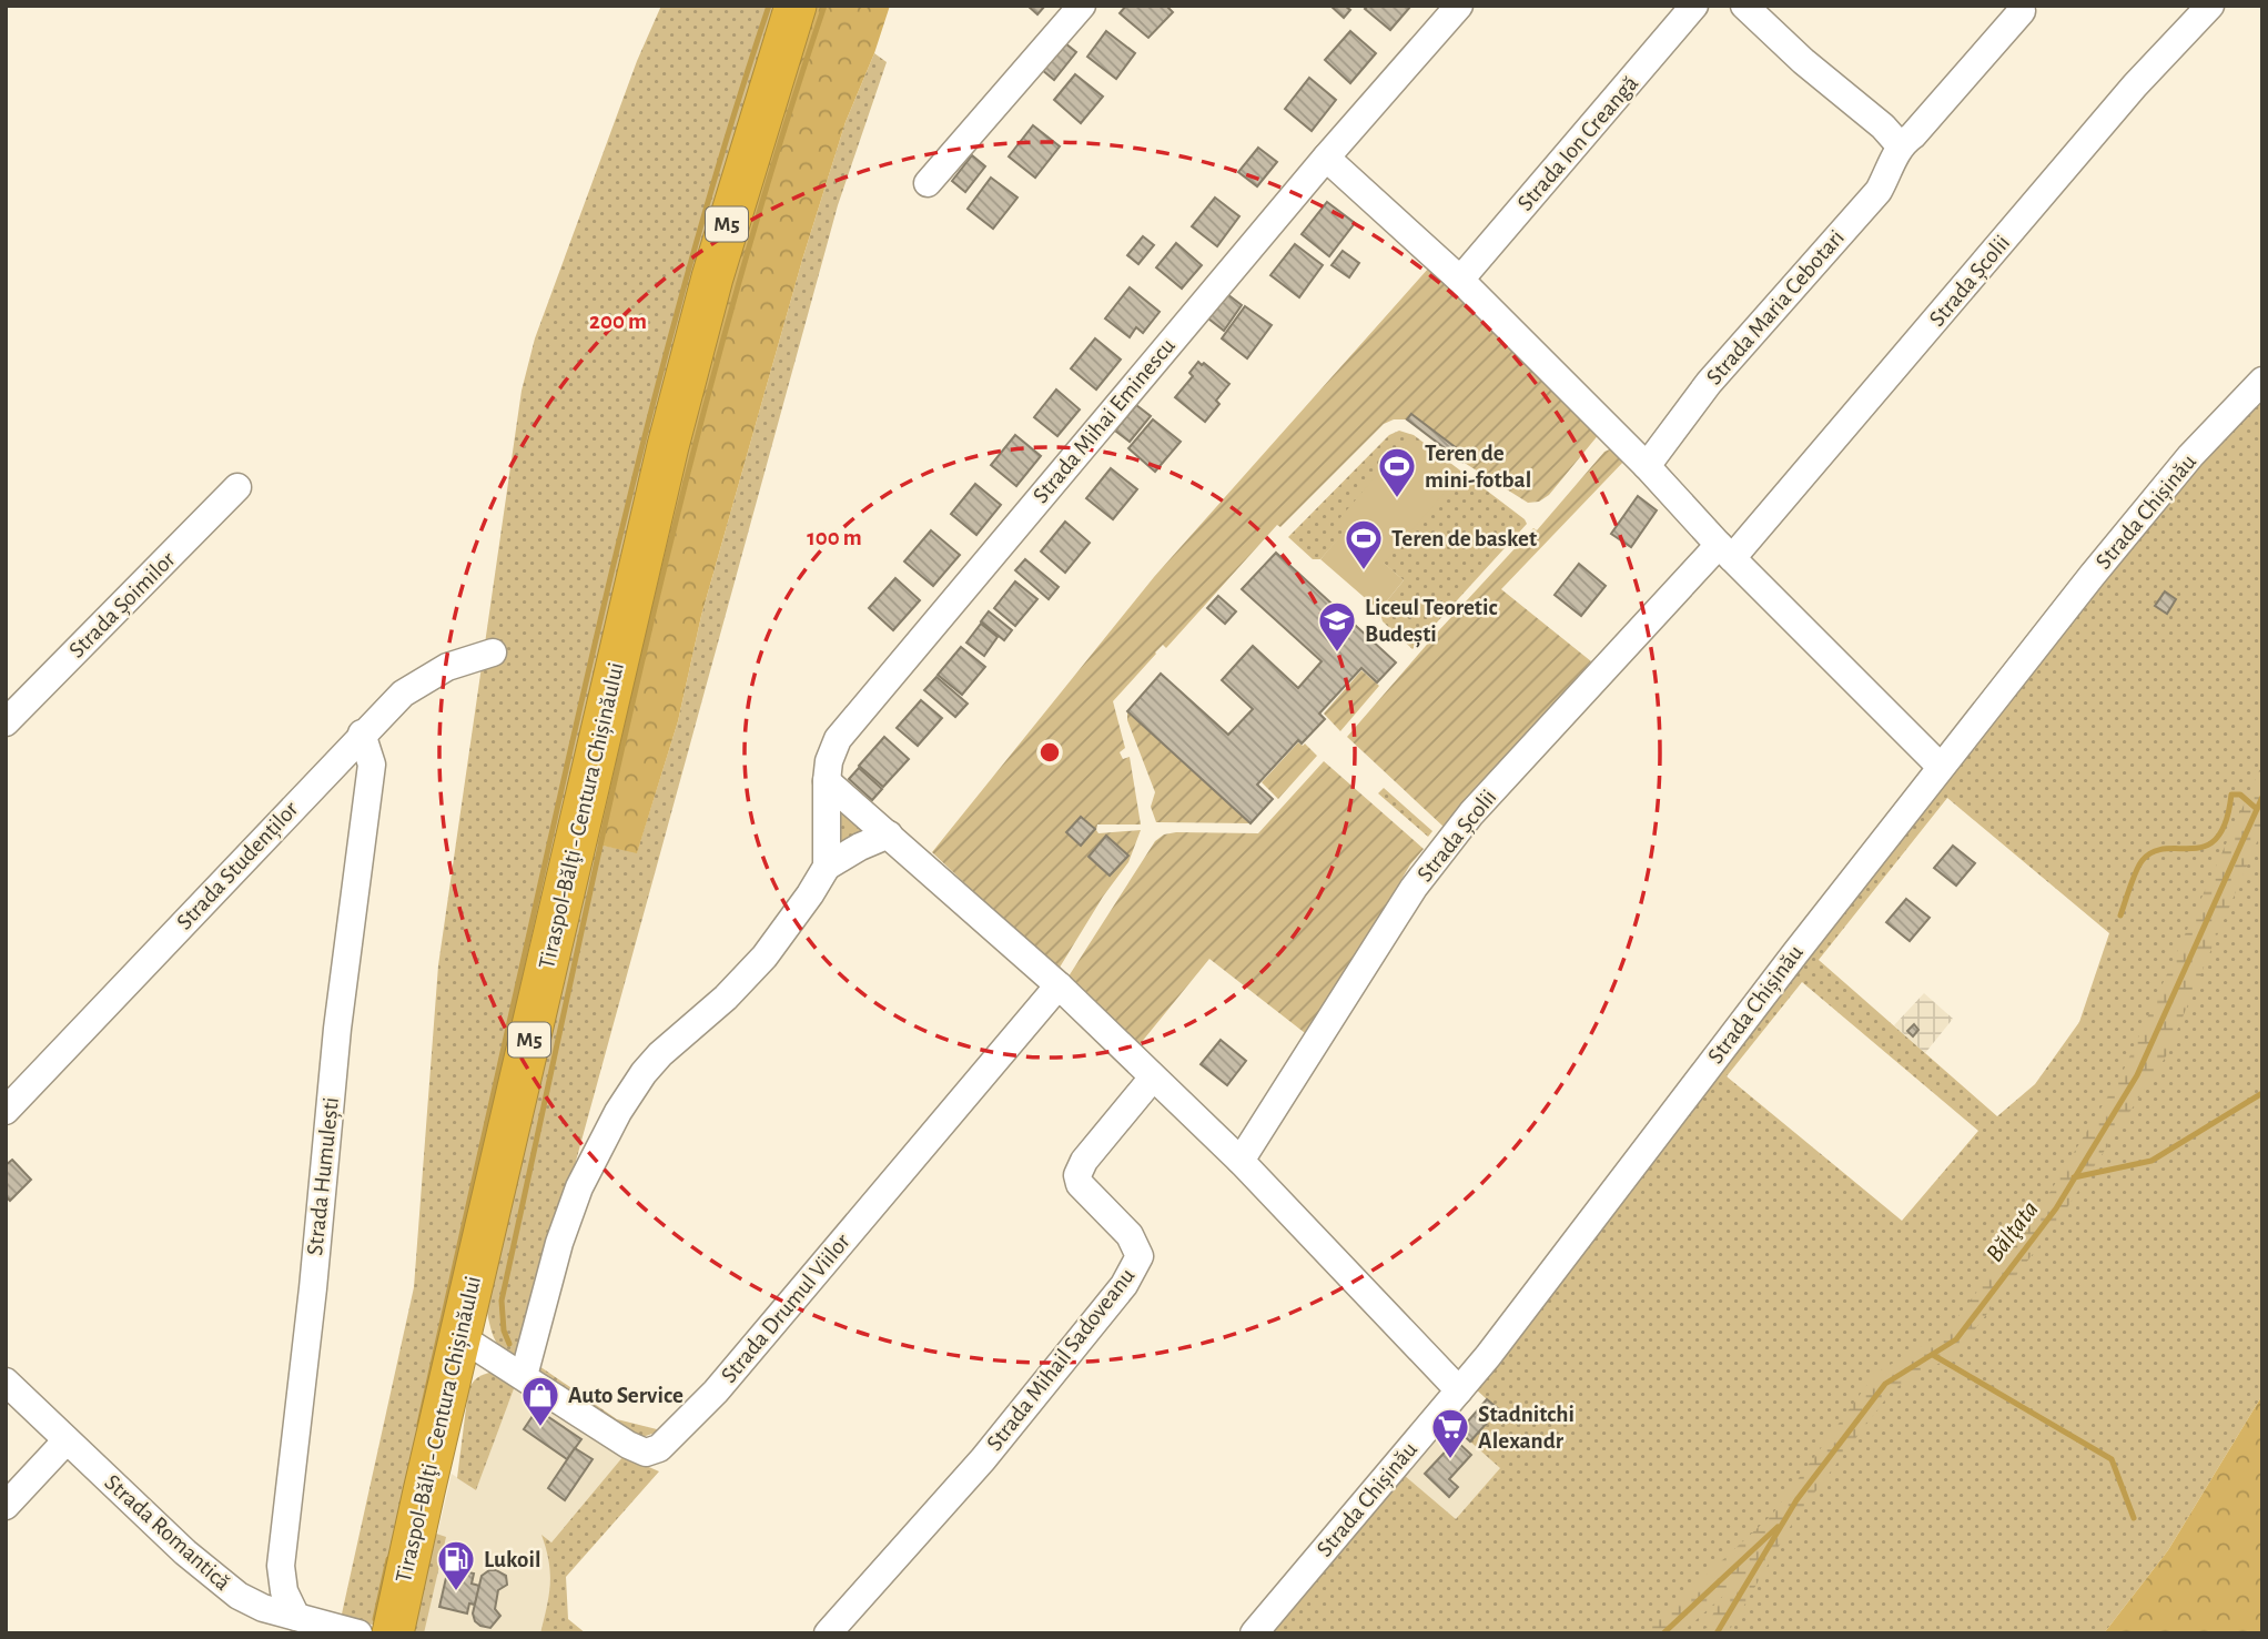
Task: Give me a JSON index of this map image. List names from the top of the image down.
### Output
{
  "streets": {
    "highway": ["M5", "Tiraspol-Bălţi - Centura Chișinăului"],
    "street": [
      "Strada Ion Creangă",
      "Strada Școlii",
      "Strada Maria Cebotari",
      "Strada Mihai Eminescu",
      "Strada Chișinău",
      "Strada Șoimilor",
      "Strada Studenților",
      "Strada Humulești",
      "Strada Drumul Viilor",
      "Strada Mihail Sadoveanu",
      "Strada Romantică"
    ]
  },
  "crossings": [
    ["Tiraspol-Bălţi - Centura Chișinăului", "Strada Drumul Viilor"],
    ["Strada Studenților", "Strada Humulești"],
    ["Strada Humulești", "Strada Romantică"]
  ],
  "water": ["Bălţata"],
  "places": {
    "sports": ["Teren de mini-fotbal", "Teren de basket"],
    "school or university": ["Liceul Teoretic Budești"],
    "shop": ["Auto Service"],
    "supermarket": ["Stadnitchi Alexandr"],
    "fuel station": ["Lukoil"]
  },
  "rings": ["200 m", "100 m"]
}
